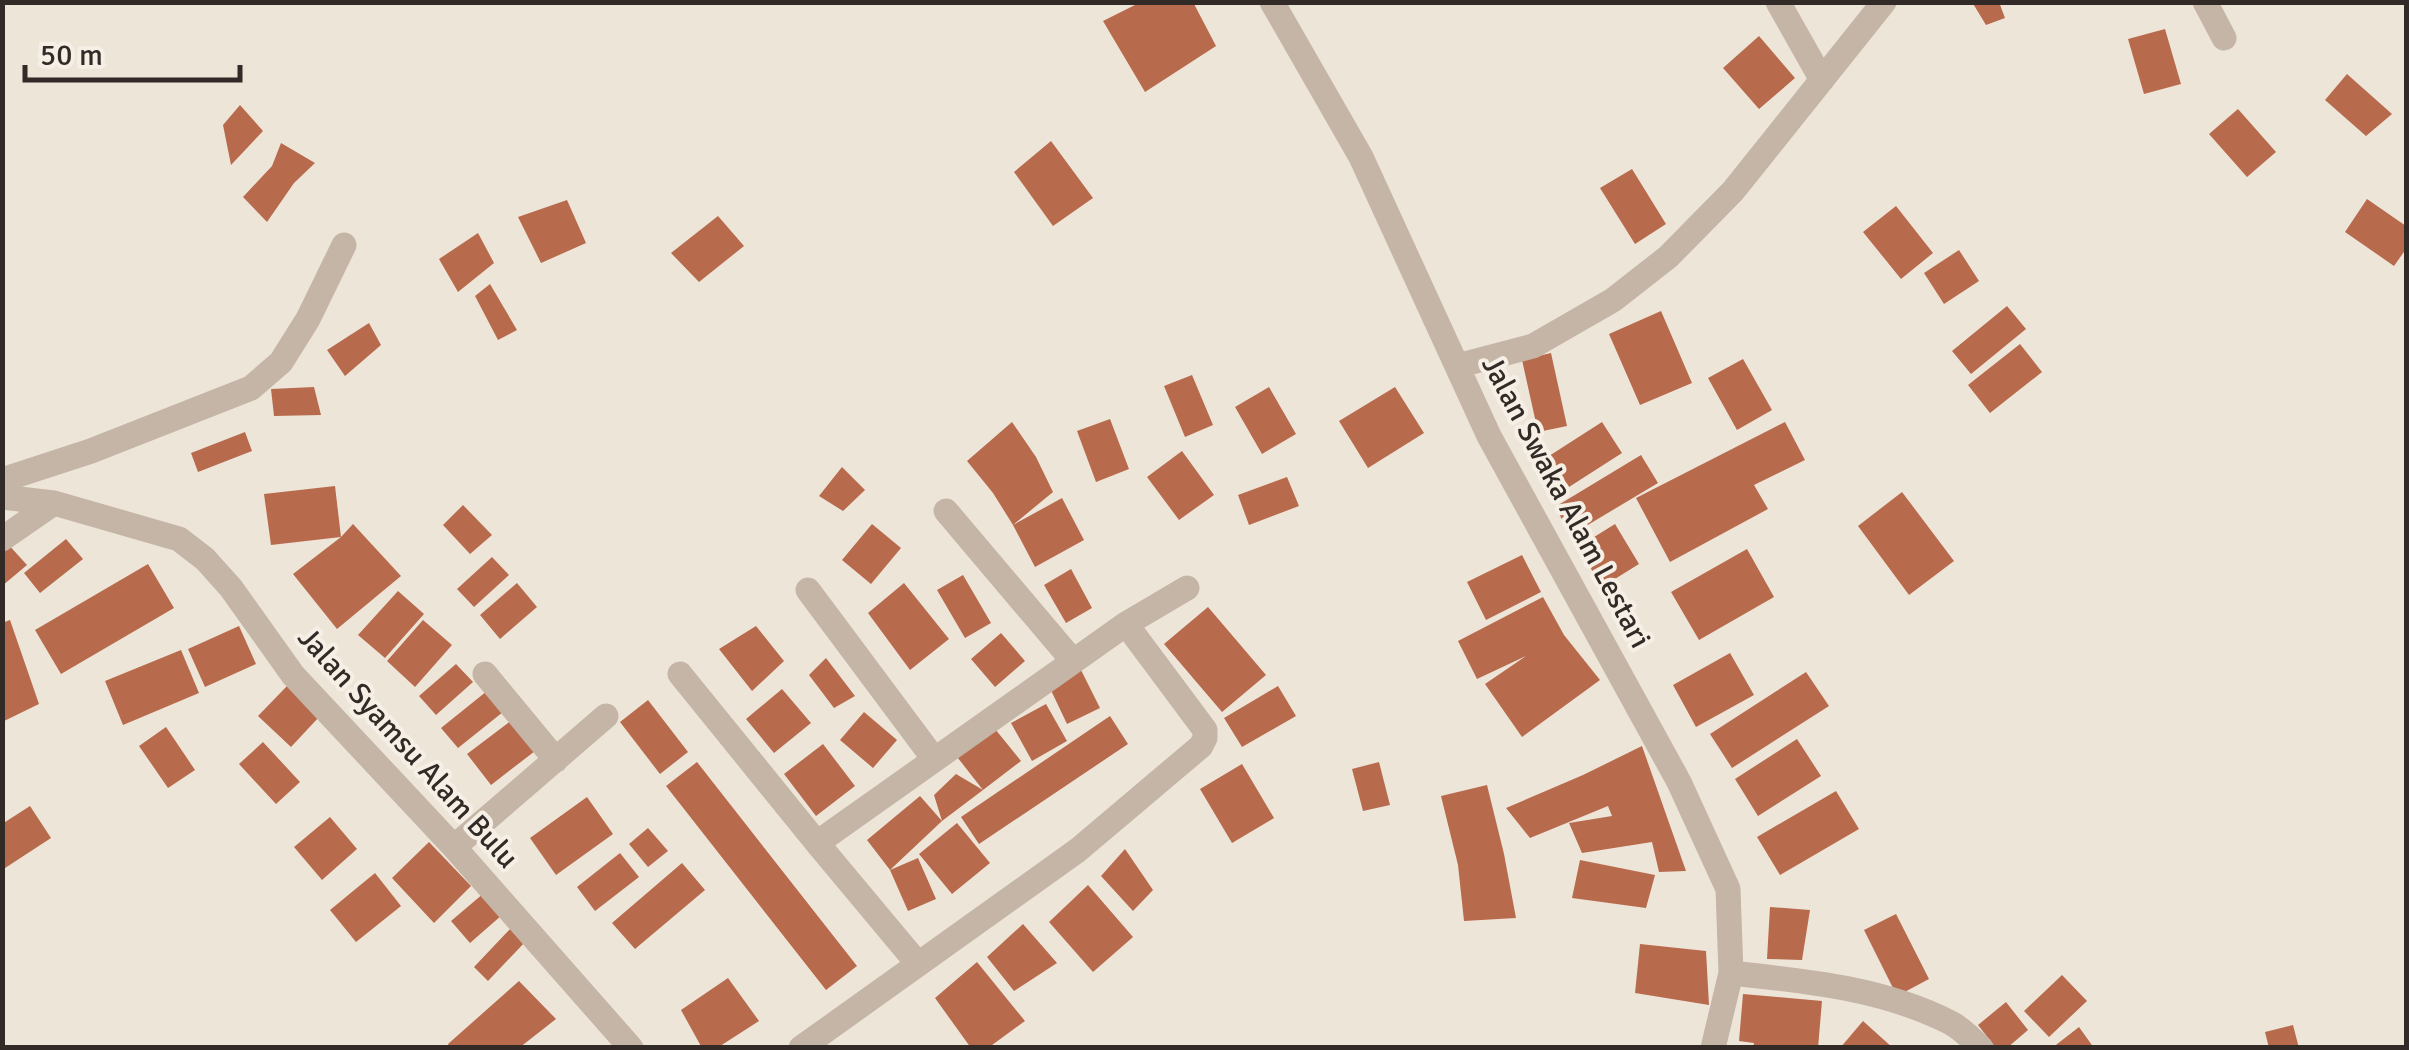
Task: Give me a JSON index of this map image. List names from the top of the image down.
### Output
{
  "streets": {
    "street": ["Jalan Swaka Alam Lestari", "Jalan Syamsu Alam Bulu"]
  },
  "scale_bar": "50 m"
}
